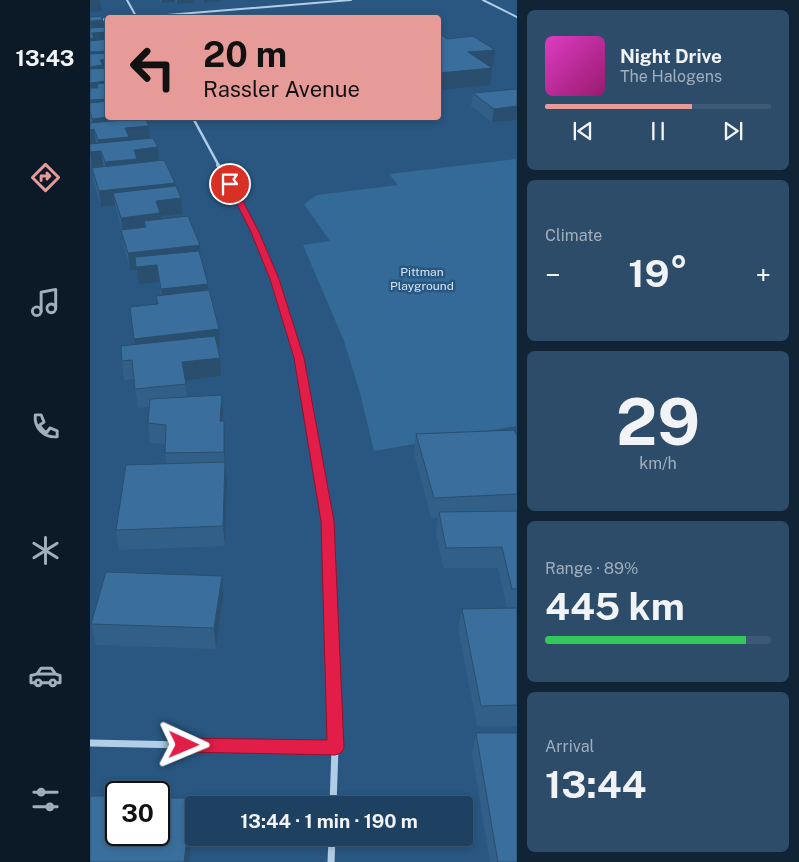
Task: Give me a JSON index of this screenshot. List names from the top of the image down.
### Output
{
  "parks": ["Pittman Playground"],
  "page": {
    "tabs": "13:43",
    "turn": ["20 m", "Rassler Avenue"],
    "song": ["Night Drive", "The Halogens"],
    "tile": [
      "Climate",
      ["29", "km/h"],
      ["Range · 89%", "445 km"],
      ["Arrival", "13:44"]
    ],
    "heat": ["−", "19°", "+"],
    "limit": "30",
    "trip": "13:44 · 1 min · 190 m"
  }
}
